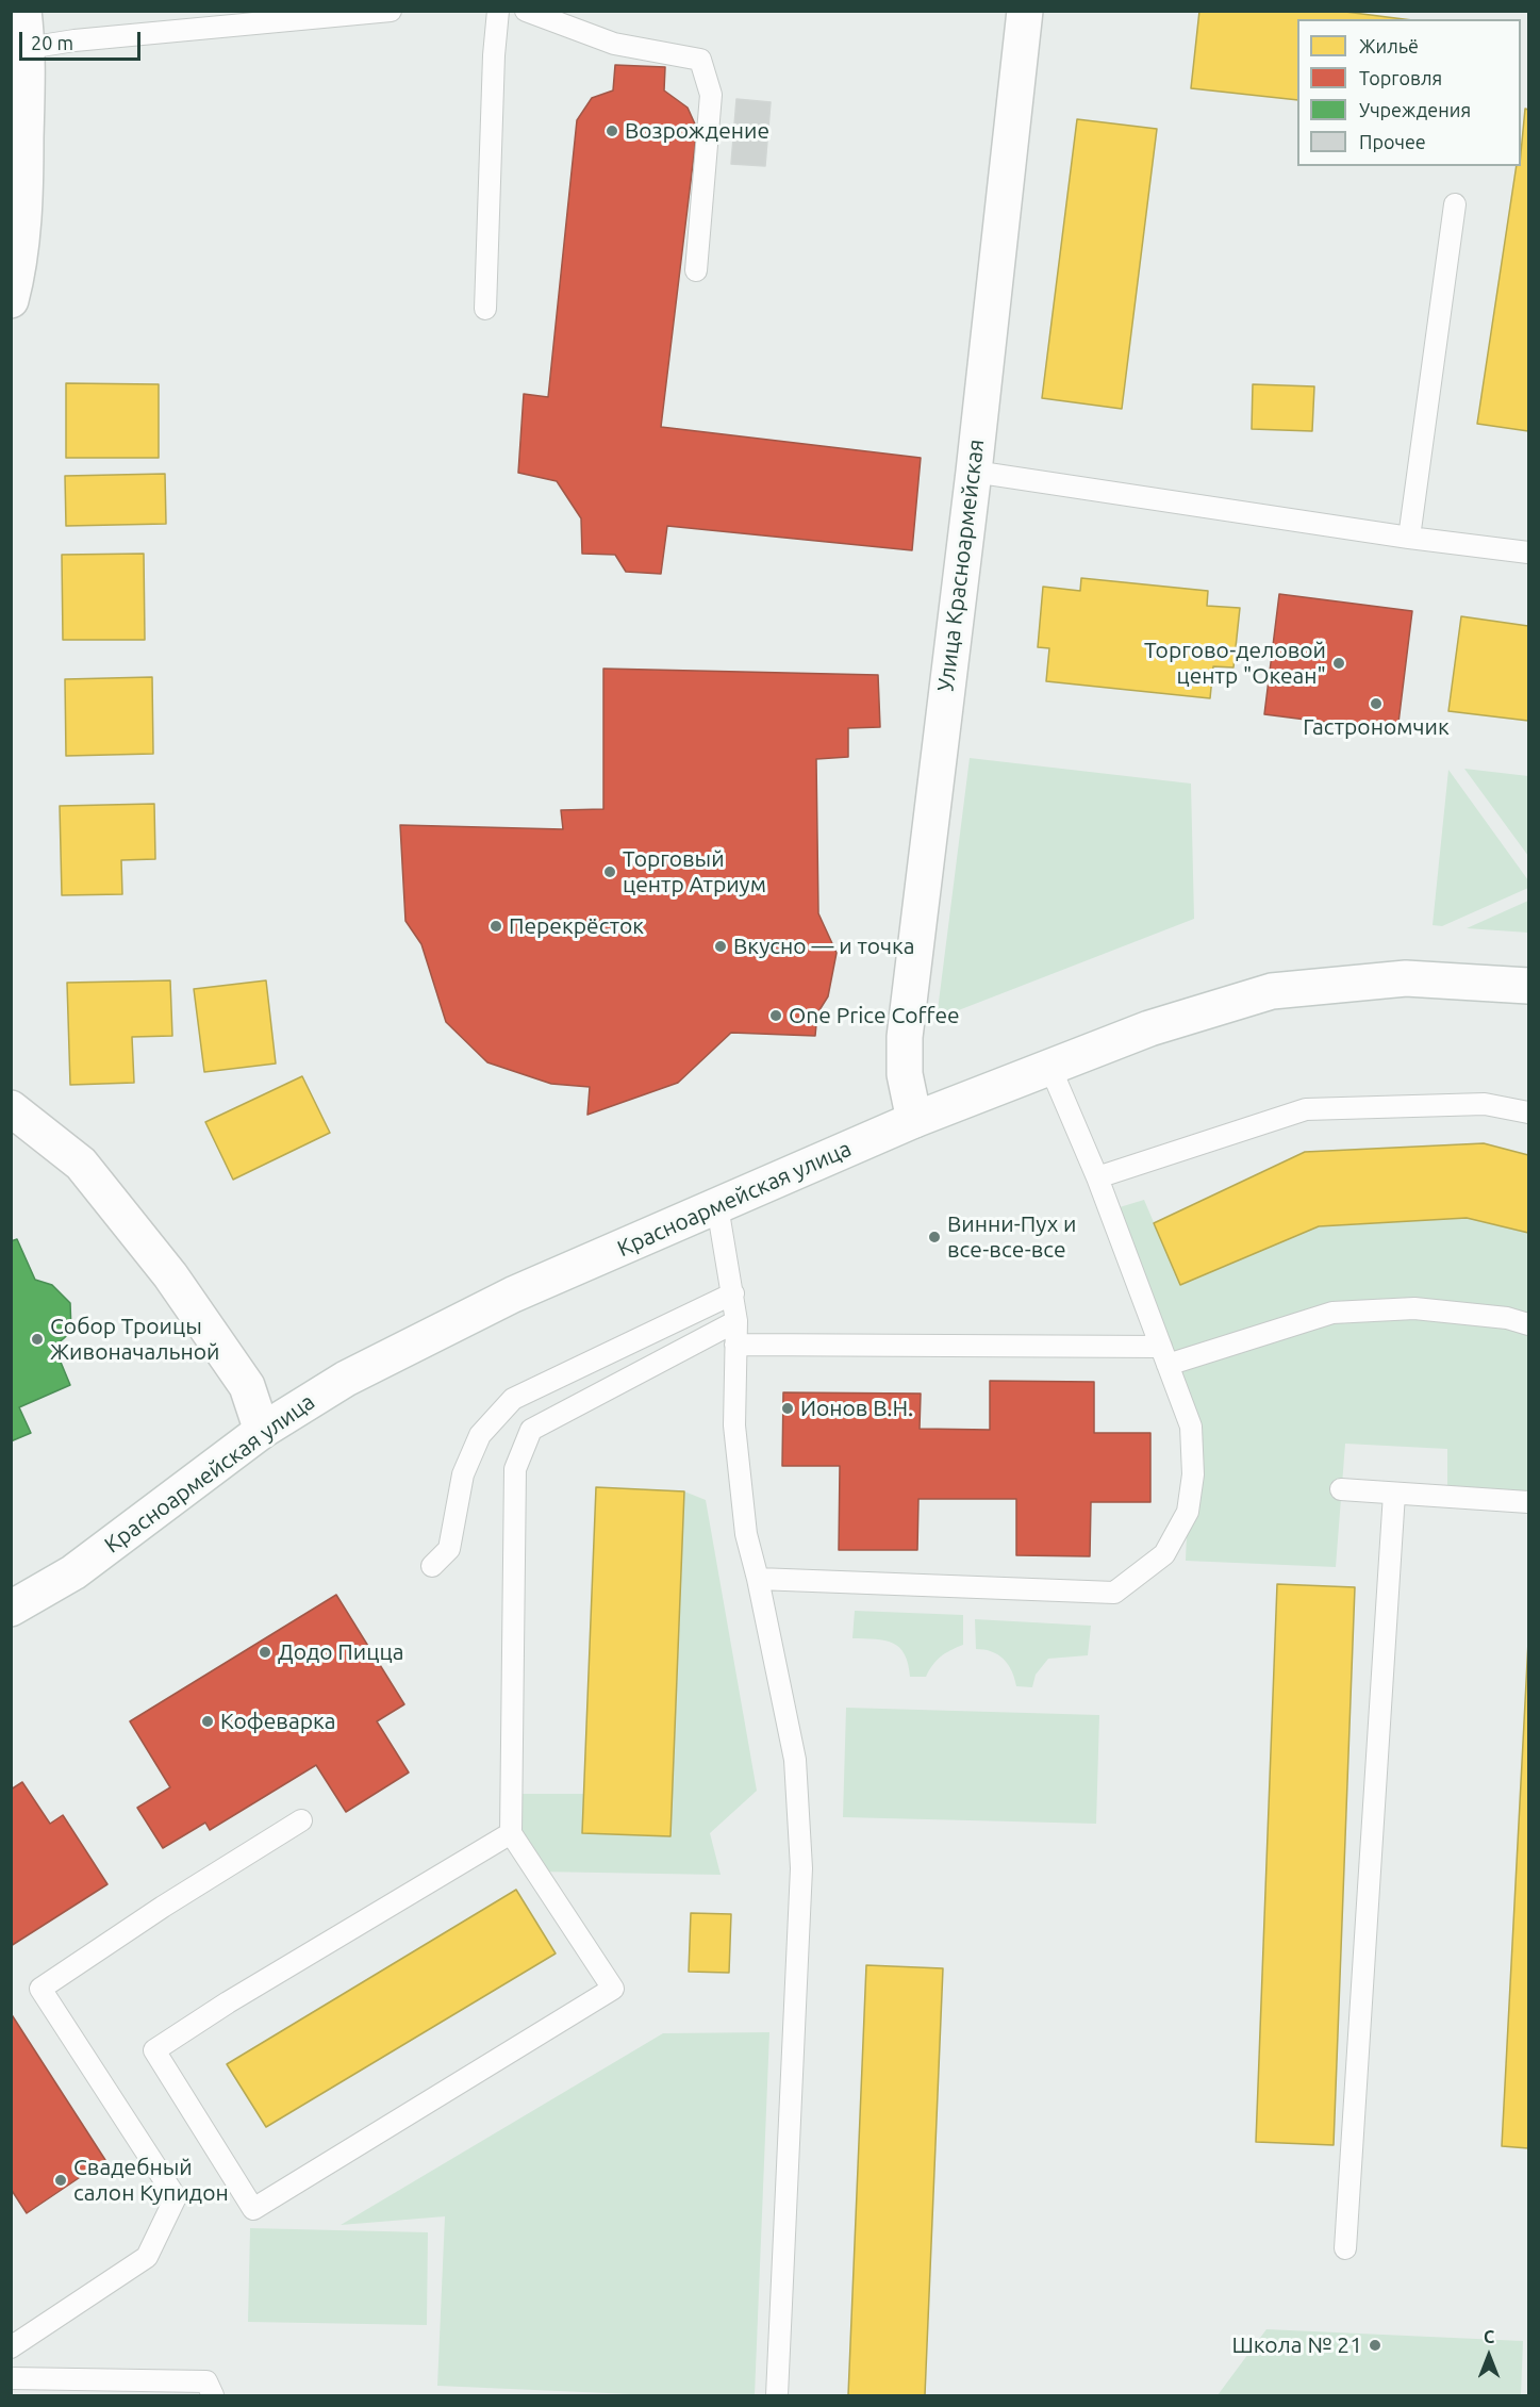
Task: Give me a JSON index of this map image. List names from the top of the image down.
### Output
{
  "streets": {
    "street": ["Улица Красноармейская", "Красноармейская улица"]
  },
  "crossings": [
    ["Улица Красноармейская", "Красноармейская улица"]
  ],
  "places": [
    "Возрождение",
    "Торгово-деловой центр \"Океан\"",
    "Гастрономчик",
    "Торговый центр Атриум",
    "Перекрёсток",
    "Вкусно — и точка",
    "One Price Coffee",
    "Винни-Пух и все-все-все",
    "Собор Троицы Живоначальной",
    "Ионов В.Н.",
    "Додо Пицца",
    "Кофеварка",
    "Свадебный салон Купидон",
    "Школа № 21"
  ],
  "legend": [
    "Жильё",
    "Торговля",
    "Учреждения",
    "Прочее"
  ],
  "scale_bar": "20 m",
  "north": "top"
}
